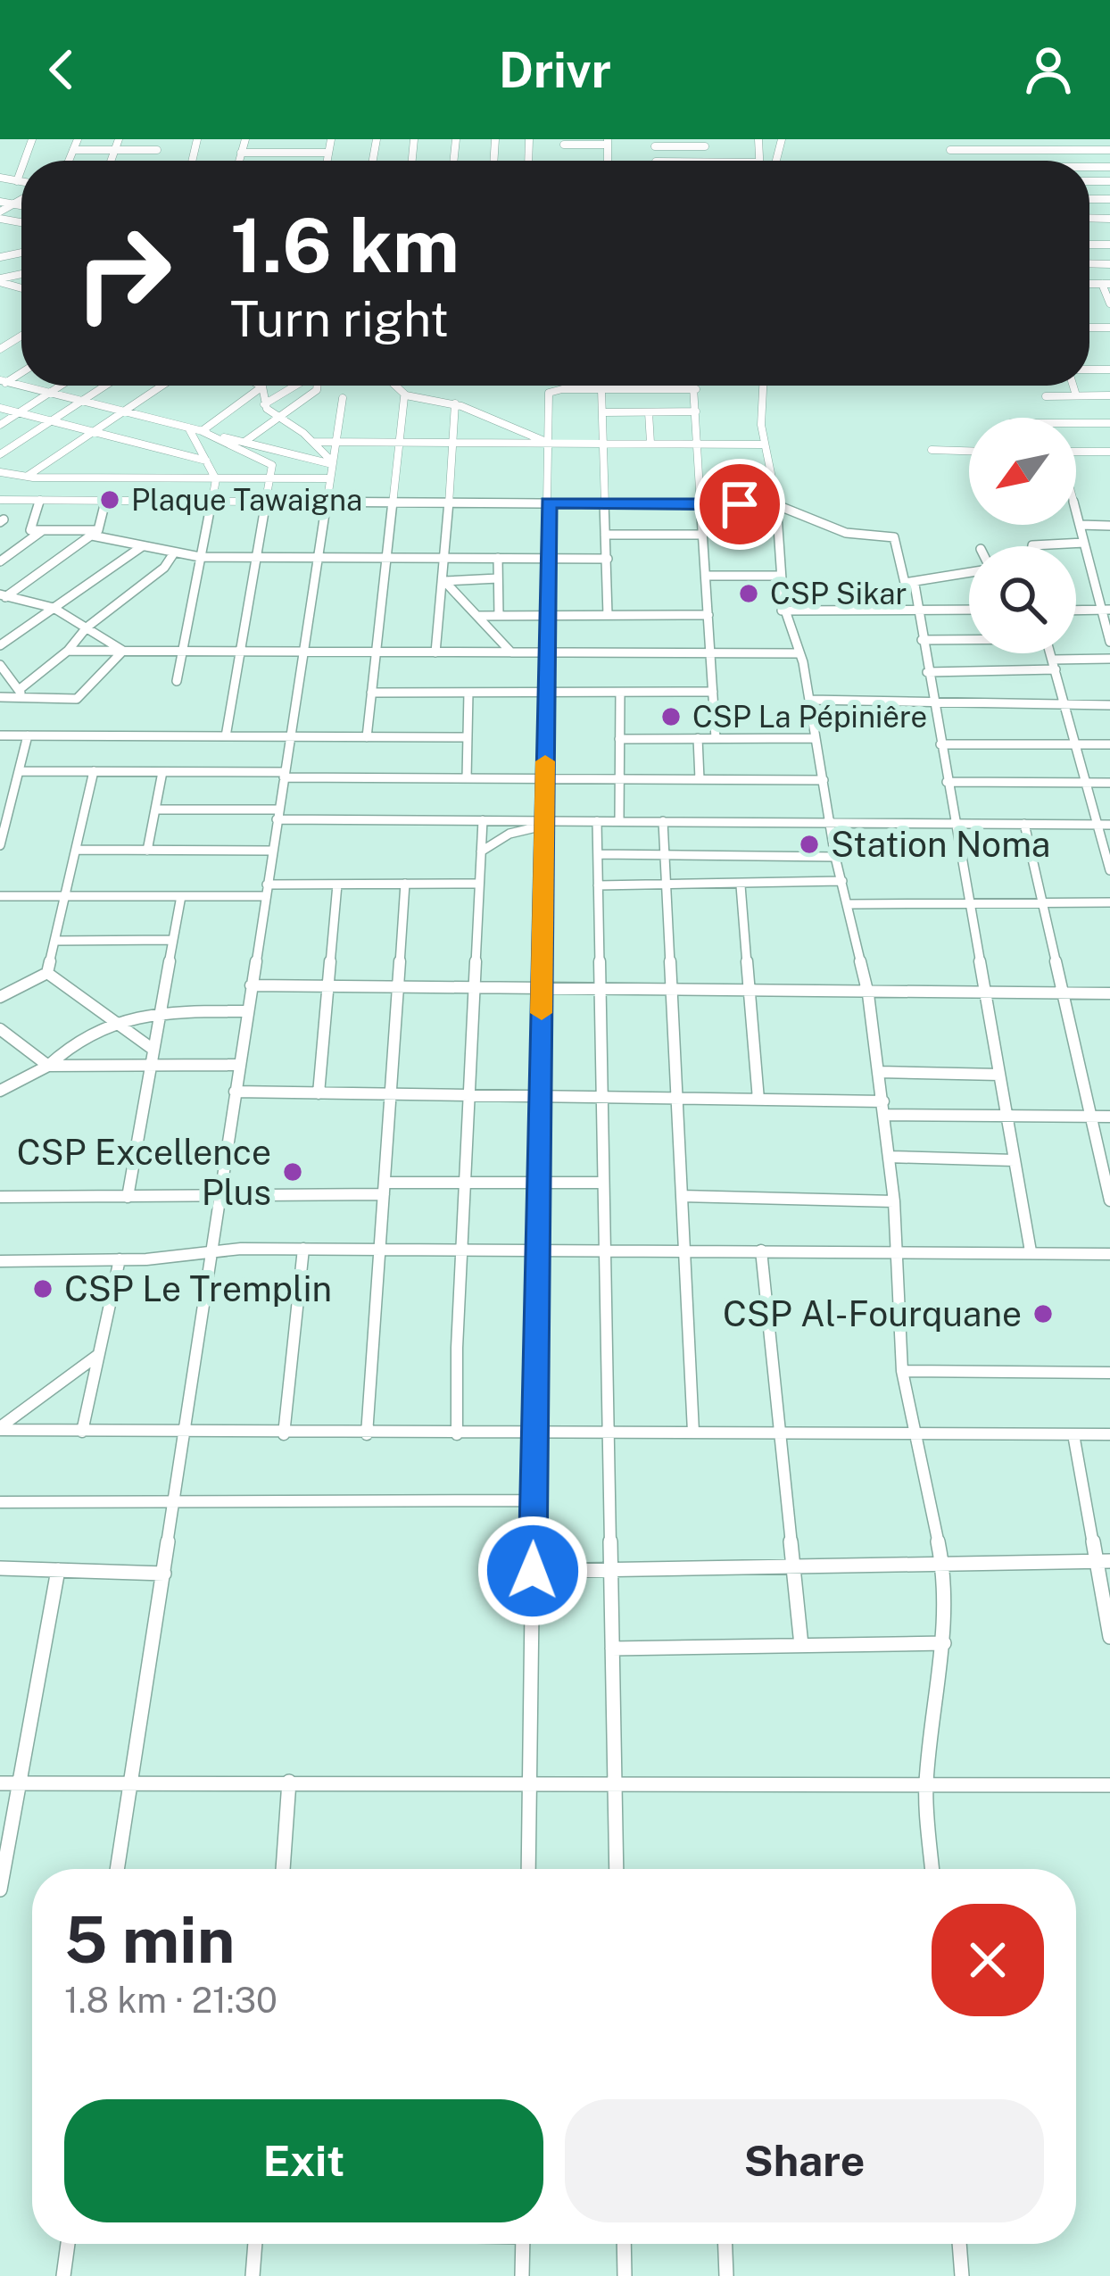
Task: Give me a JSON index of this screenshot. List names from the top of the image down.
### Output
{
  "places": [
    "Plaque Tawaigna",
    "CSP Sikar",
    "CSP La Pépiniêre",
    "Station Noma",
    "CSP Excellence Plus",
    "CSP Le Tremplin",
    "CSP Al-Fourquane"
  ],
  "north": "bottom left",
  "page": {
    "header": "Drivr",
    "turn": ["1.6 km", "Turn right"],
    "heading": ["5 min", "1.8 km · 21:30"],
    "buttons": ["Exit", "Share"]
  }
}
